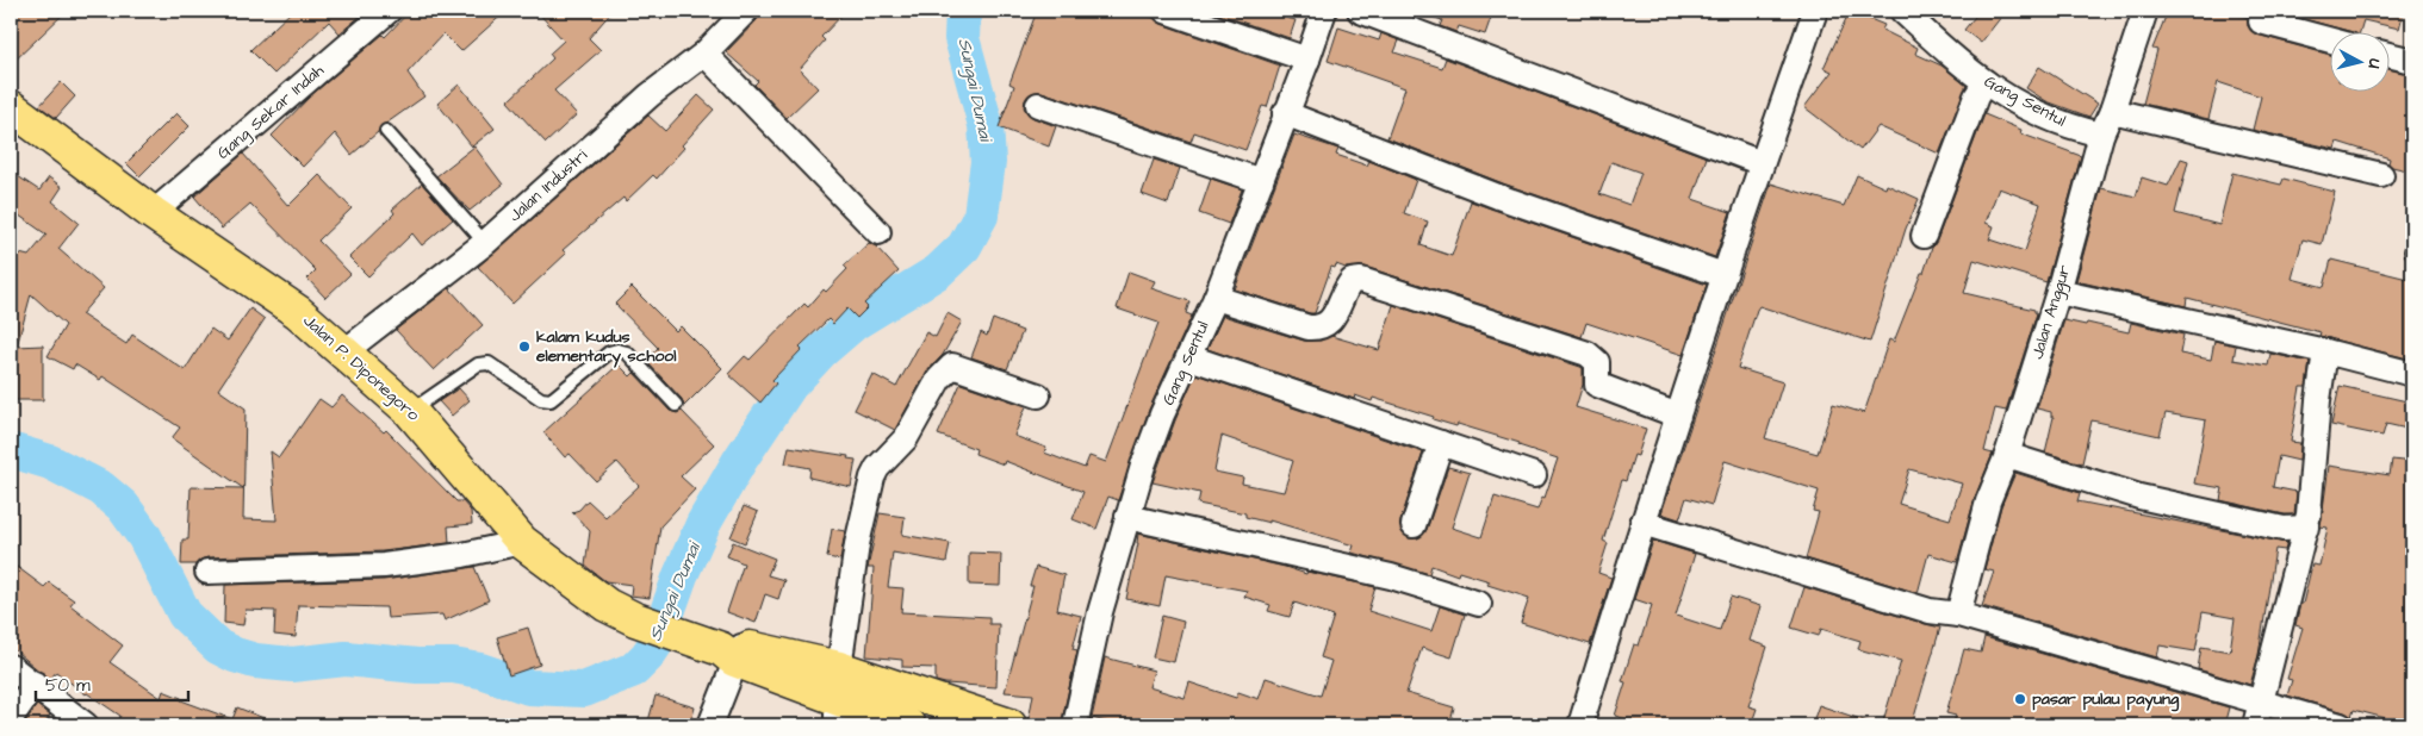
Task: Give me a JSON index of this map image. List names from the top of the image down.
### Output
{
  "streets": {
    "main road": ["Jalan P. Diponegoro"],
    "street": [
      "Gang Sentul",
      "Gang Sekar Indah",
      "Jalan Industri",
      "Jalan Anggur"
    ]
  },
  "crossings": [
    ["Gang Sentul", "Jalan Anggur"],
    ["Gang Sekar Indah", "Jalan P. Diponegoro"],
    ["Jalan Industri", "Jalan P. Diponegoro"]
  ],
  "water": ["Sungai Dumai"],
  "places": ["kalam kudus elementary school", "pasar pulau payung"],
  "scale_bar": "50 m",
  "north": "right"
}
